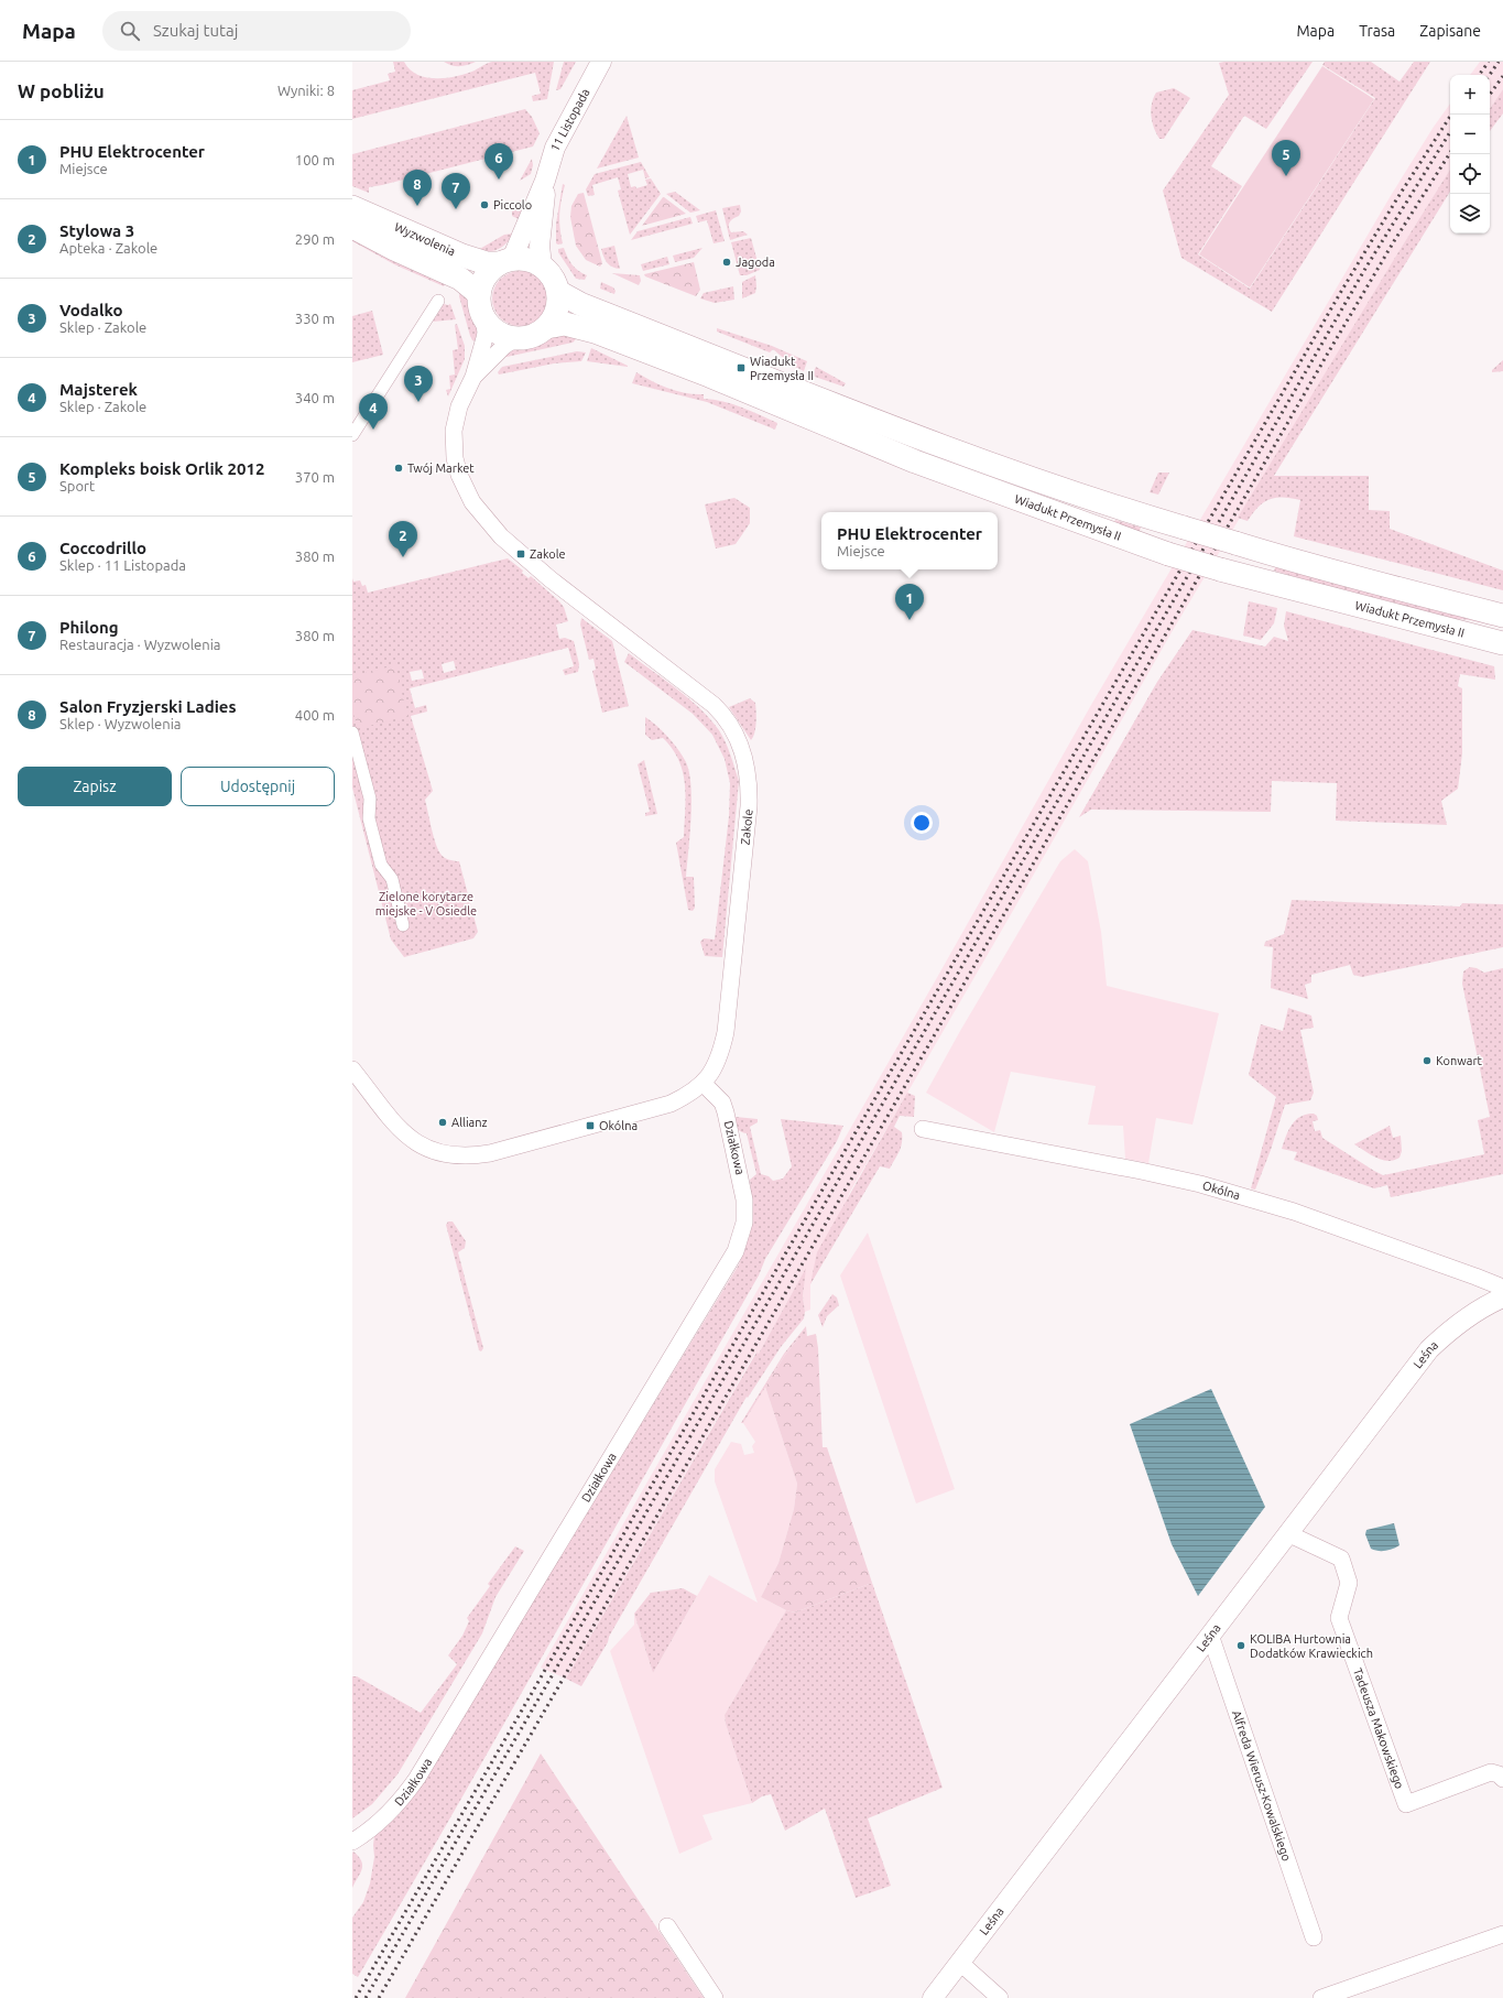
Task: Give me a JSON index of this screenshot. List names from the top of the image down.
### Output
{
  "streets": {
    "main road": ["Wyzwolenia", "Wiadukt Przemysła II"],
    "street": [
      "11 Listopada",
      "Zakole",
      "Działkowa",
      "Okólna",
      "Leśna",
      "Tadeusza Makowskiego",
      "Alfreda Wierusz-Kowalskiego"
    ]
  },
  "crossings": [
    ["11 Listopada", "Wyzwolenia"],
    ["11 Listopada", "Wiadukt Przemysła II"],
    ["11 Listopada", "Zakole"],
    ["Wyzwolenia", "Wiadukt Przemysła II"],
    ["Wyzwolenia", "Zakole"],
    ["Wiadukt Przemysła II", "Zakole"],
    ["Zakole", "Działkowa"],
    ["Okólna", "Leśna"],
    ["Leśna", "Tadeusza Makowskiego"],
    ["Leśna", "Alfreda Wierusz-Kowalskiego"]
  ],
  "parks": ["Zielone korytarze miejske - V Osiedle"],
  "places": {
    "other": [
      "Piccolo",
      "Jagoda",
      "Twój Market",
      "Konwart",
      "Allianz",
      "KOLIBA Hurtownia Dodatków Krawieckich"
    ],
    "transit": ["Wiadukt Przemysła II", "Zakole", "Okólna"]
  },
  "page": {
    "header": "Mapa",
    "search": "Szukaj tutaj",
    "nav": ["Mapa", "Trasa", "Zapisane"],
    "heading": ["W pobliżu", "Wyniki: 8"],
    "map_buttons": ["+", "−"],
    "list": [
      {
        "mark": "1",
        "name": "PHU Elektrocenter",
        "note": "Miejsce",
        "value": "100 m"
      },
      {
        "mark": "2",
        "name": "Stylowa 3",
        "note": "Apteka · Zakole",
        "value": "290 m"
      },
      {
        "mark": "3",
        "name": "Vodalko",
        "note": "Sklep · Zakole",
        "value": "330 m"
      },
      {
        "mark": "4",
        "name": "Majsterek",
        "note": "Sklep · Zakole",
        "value": "340 m"
      },
      {
        "mark": "5",
        "name": "Kompleks boisk Orlik 2012",
        "note": "Sport",
        "value": "370 m"
      },
      {
        "mark": "6",
        "name": "Coccodrillo",
        "note": "Sklep · 11 Listopada",
        "value": "380 m"
      },
      {
        "mark": "7",
        "name": "Philong",
        "note": "Restauracja · Wyzwolenia",
        "value": "380 m"
      },
      {
        "mark": "8",
        "name": "Salon Fryzjerski Ladies",
        "note": "Sklep · Wyzwolenia",
        "value": "400 m"
      }
    ],
    "pins": [
      "5",
      "6",
      "8",
      "7",
      "3",
      "4",
      "2",
      "1"
    ],
    "popup": ["PHU Elektrocenter", "Miejsce"],
    "buttons": ["Zapisz", "Udostępnij"]
  }
}
